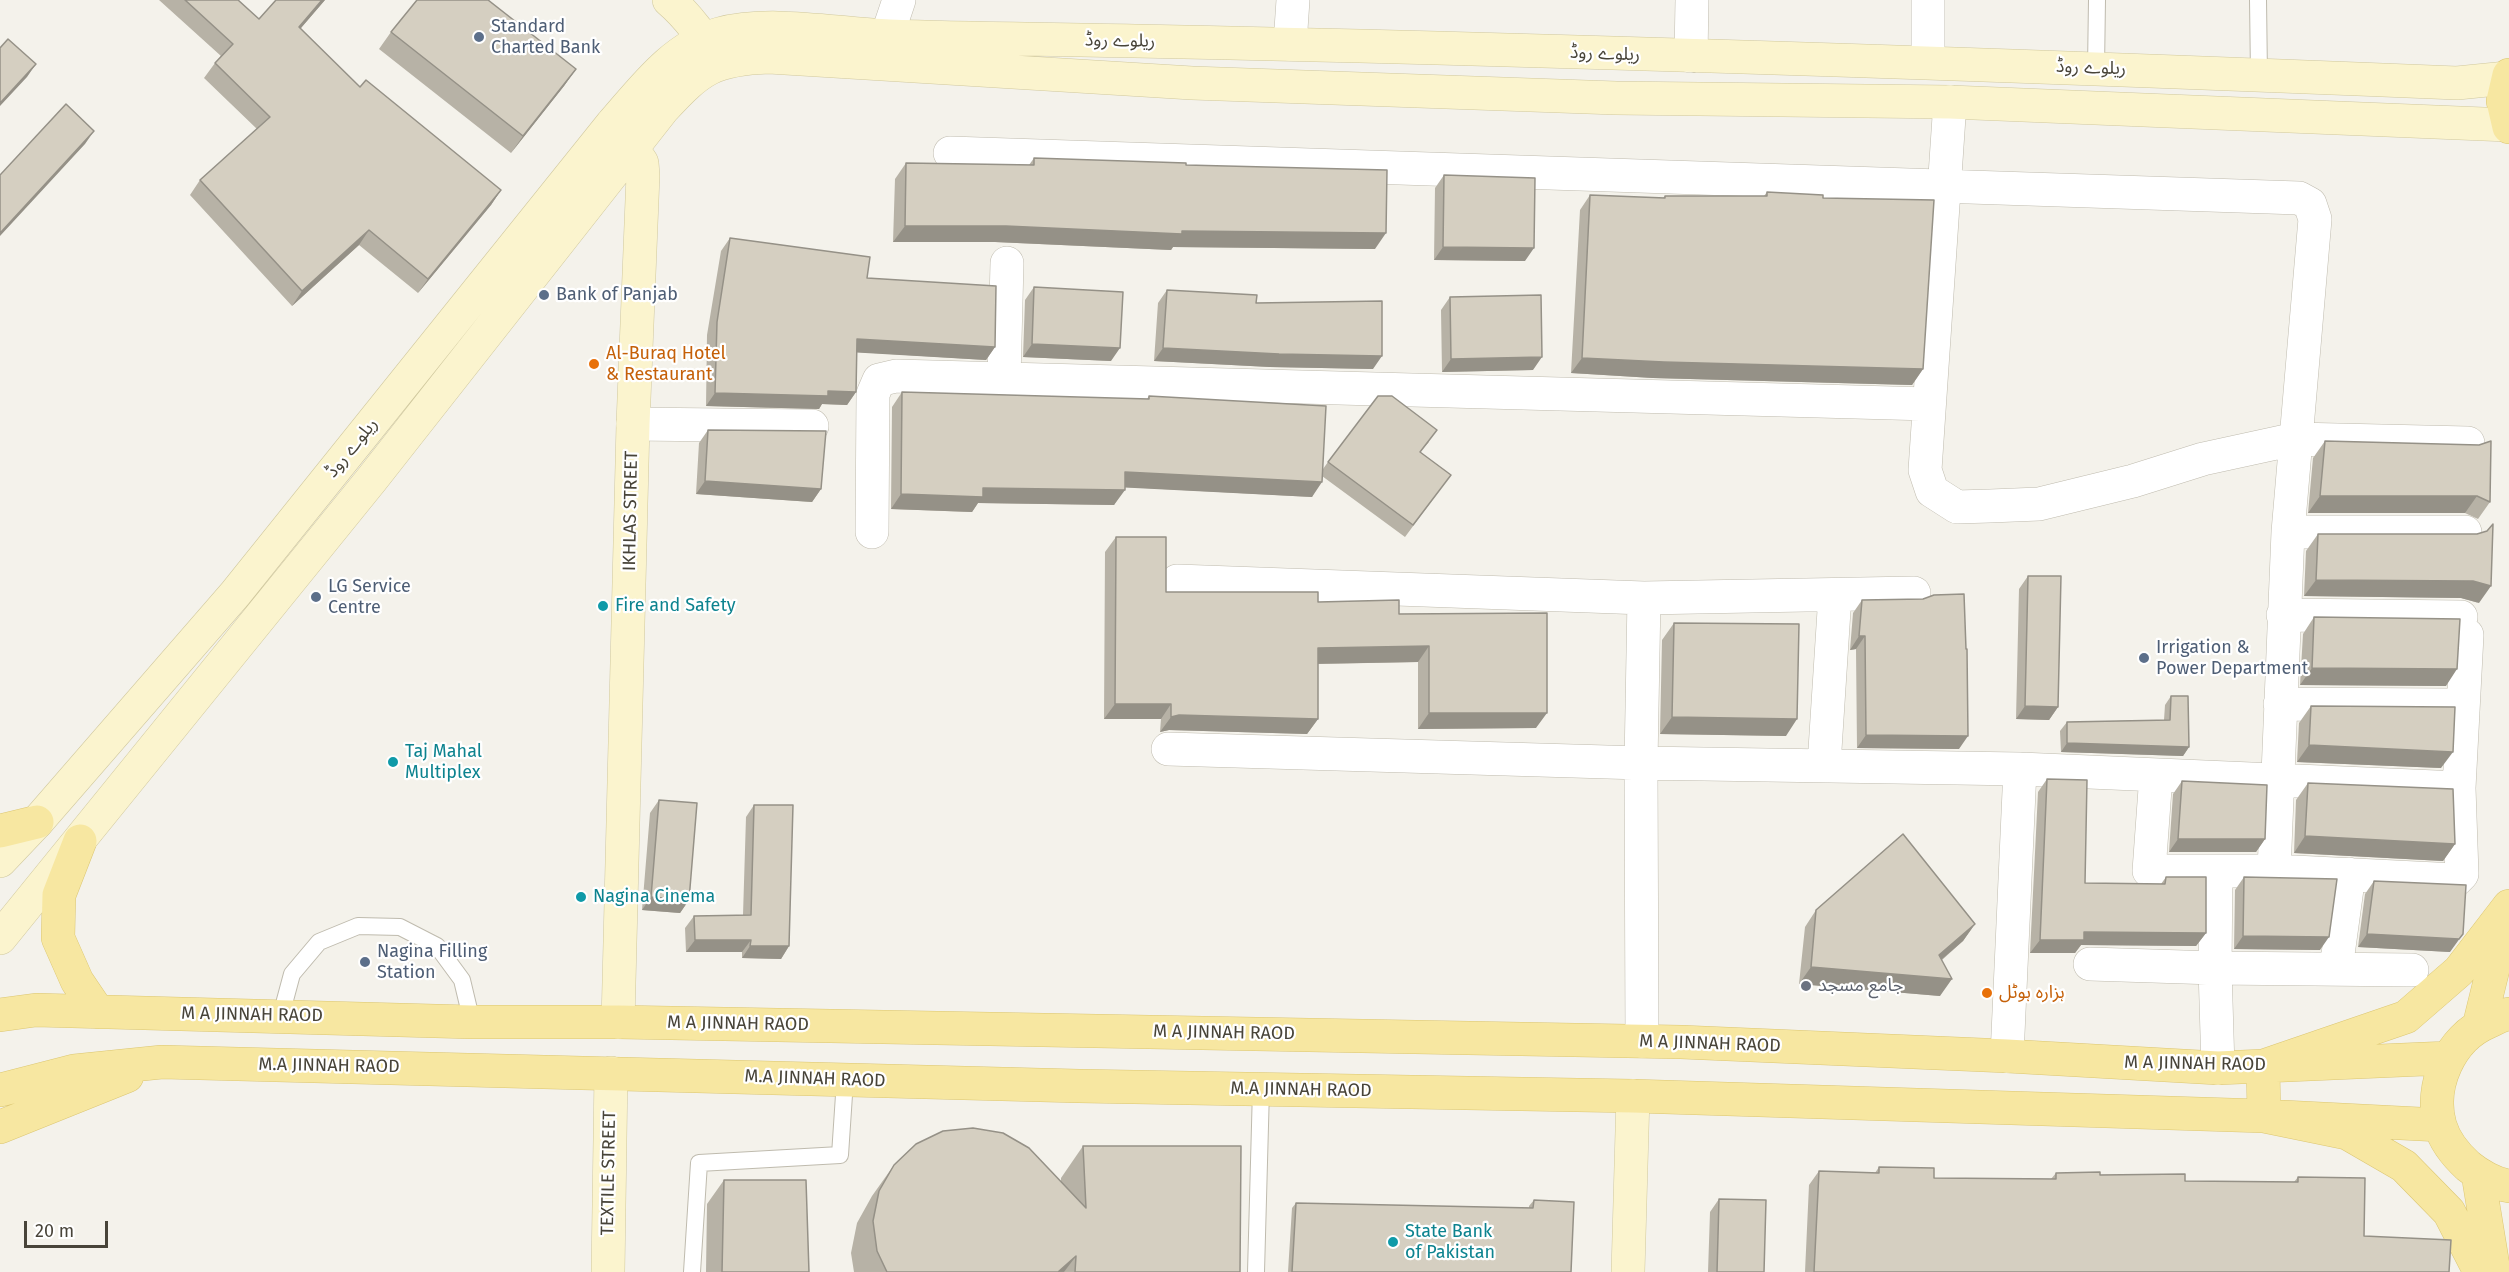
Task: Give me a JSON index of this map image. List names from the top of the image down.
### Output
{
  "streets": {
    "main road": [
      "ریلوے روڈ",
      "IKHLAS STREET",
      "M A JINNAH RAOD",
      "M.A JINNAH RAOD",
      "TEXTILE STREET"
    ]
  },
  "crossings": [
    ["ریلوے روڈ", "IKHLAS STREET"],
    ["IKHLAS STREET", "M A JINNAH RAOD"],
    ["M.A JINNAH RAOD", "TEXTILE STREET"]
  ],
  "places": [
    "Standard Charted Bank",
    "Bank of Panjab",
    "Al-Buraq Hotel & Restaurant",
    "LG Service Centre",
    "Fire and Safety",
    "Irrigation & Power Department",
    "Taj Mahal Multiplex",
    "Nagina Cinema",
    "Nagina Filling Station",
    "جامع مسجد",
    "ہزارہ ہوٹل",
    "State Bank of Pakistan"
  ],
  "scale_bar": "20 m"
}
